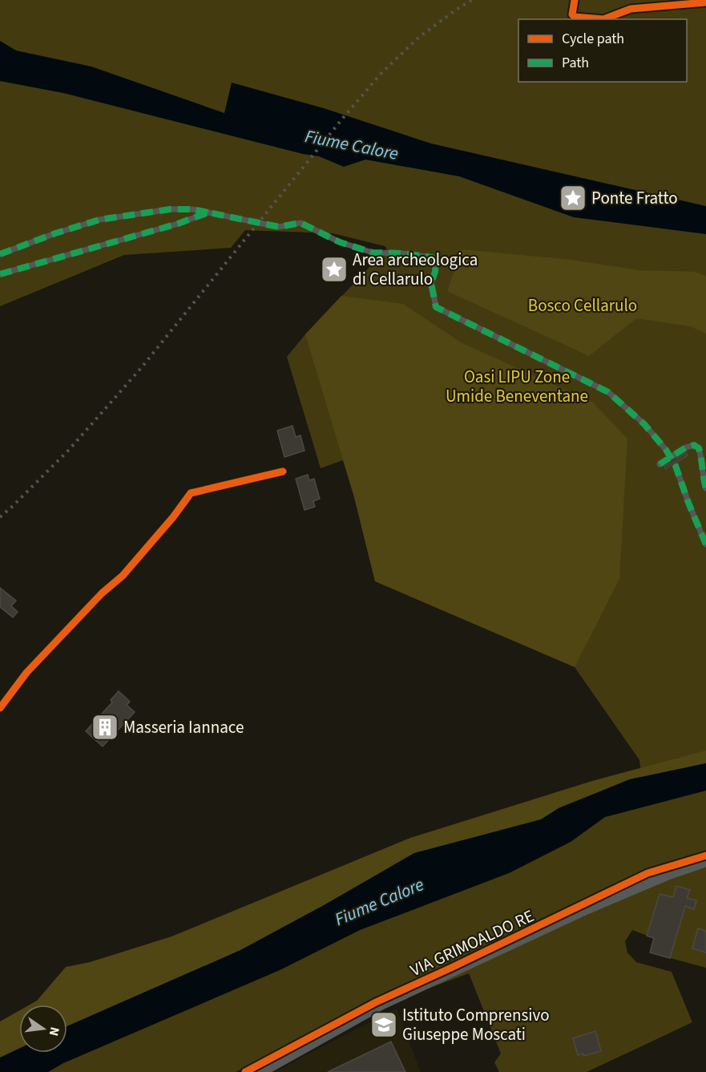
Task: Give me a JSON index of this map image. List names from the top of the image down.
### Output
{
  "streets": {
    "main road": ["VIA GRIMOALDO RE"]
  },
  "water": ["Fiume Calore"],
  "parks": ["Bosco Cellarulo", "Oasi LIPU Zone Umide Beneventane"],
  "places": {
    "place": ["Ponte Fratto", "Area archeologica di Cellarulo"],
    "building": ["Masseria Iannace"],
    "school or university": ["Istituto Comprensivo Giuseppe Moscati"]
  },
  "legend": ["Cycle path", "Path"],
  "north": "right"
}
